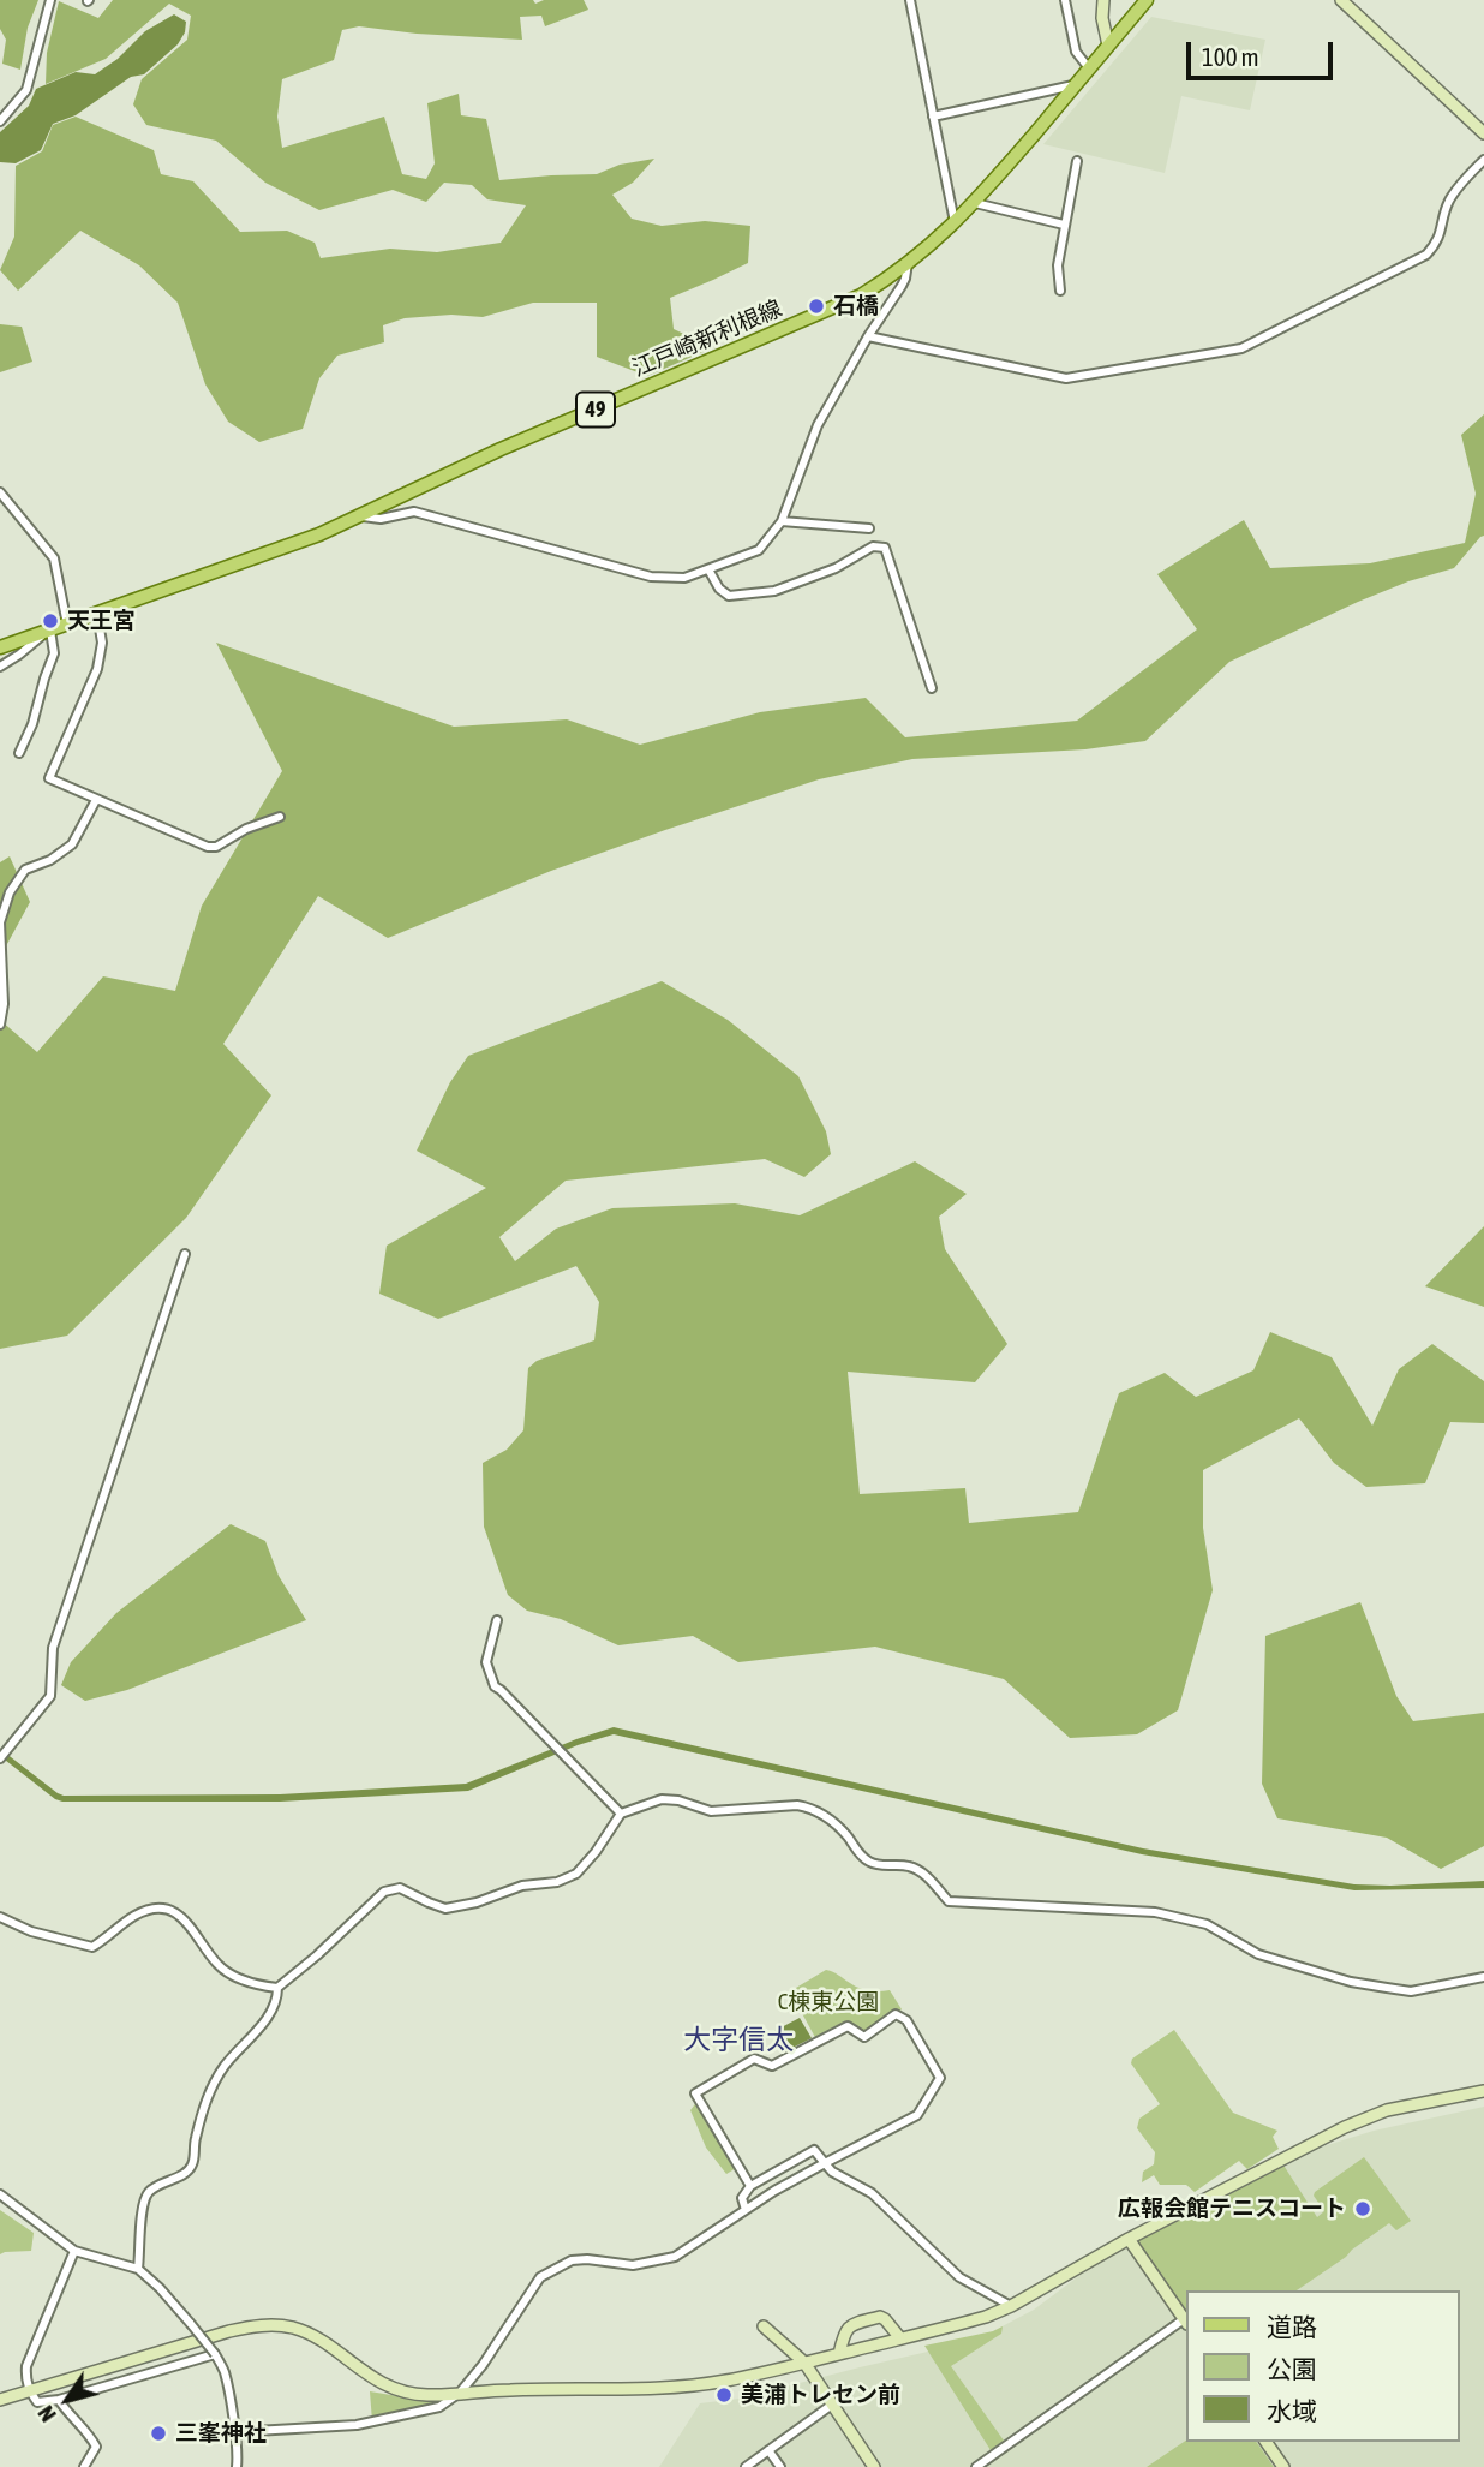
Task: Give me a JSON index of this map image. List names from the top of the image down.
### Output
{
  "streets": {
    "main road": ["江戸崎新利根線", "49"]
  },
  "districts": ["大字信太"],
  "parks": ["C棟東公園"],
  "places": [
    "石橋",
    "天王宮",
    "広報会館テニスコート",
    "美浦トレセン前",
    "三峯神社"
  ],
  "legend": ["道路", "公園", "水域"],
  "scale_bar": "100 m",
  "north": "bottom left"
}
